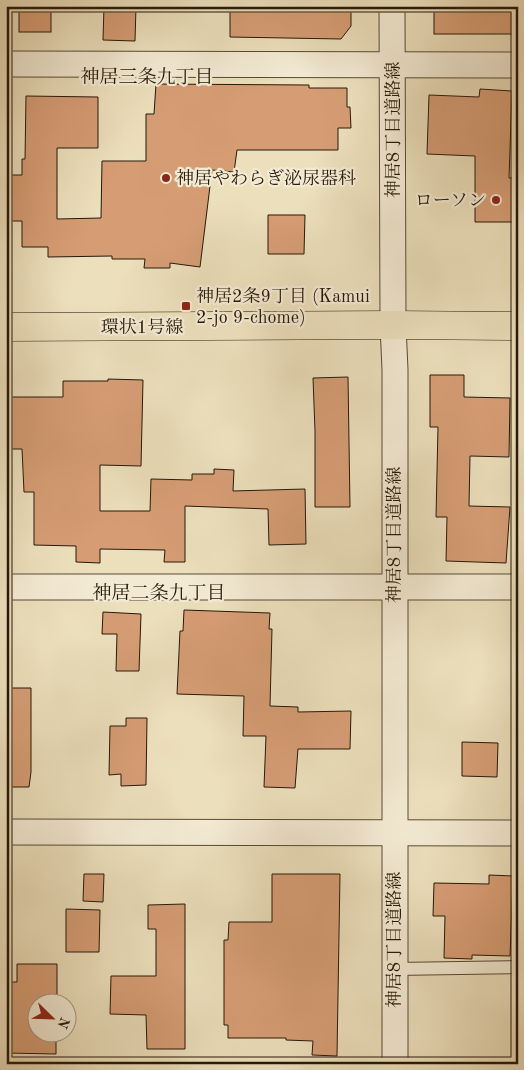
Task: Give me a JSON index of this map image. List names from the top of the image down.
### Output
{
  "streets": {
    "main road": ["環状1号線"],
    "street": ["神居8丁目道路線"]
  },
  "crossings": [
    ["神居8丁目道路線", "環状1号線"]
  ],
  "districts": ["神居三条九丁目", "神居二条九丁目"],
  "places": {
    "other": ["神居やわらぎ泌尿器科", "ローソン"],
    "transit": ["神居2条9丁目 (Kamui 2-jo 9-chome)"]
  },
  "north": "bottom right"
}
